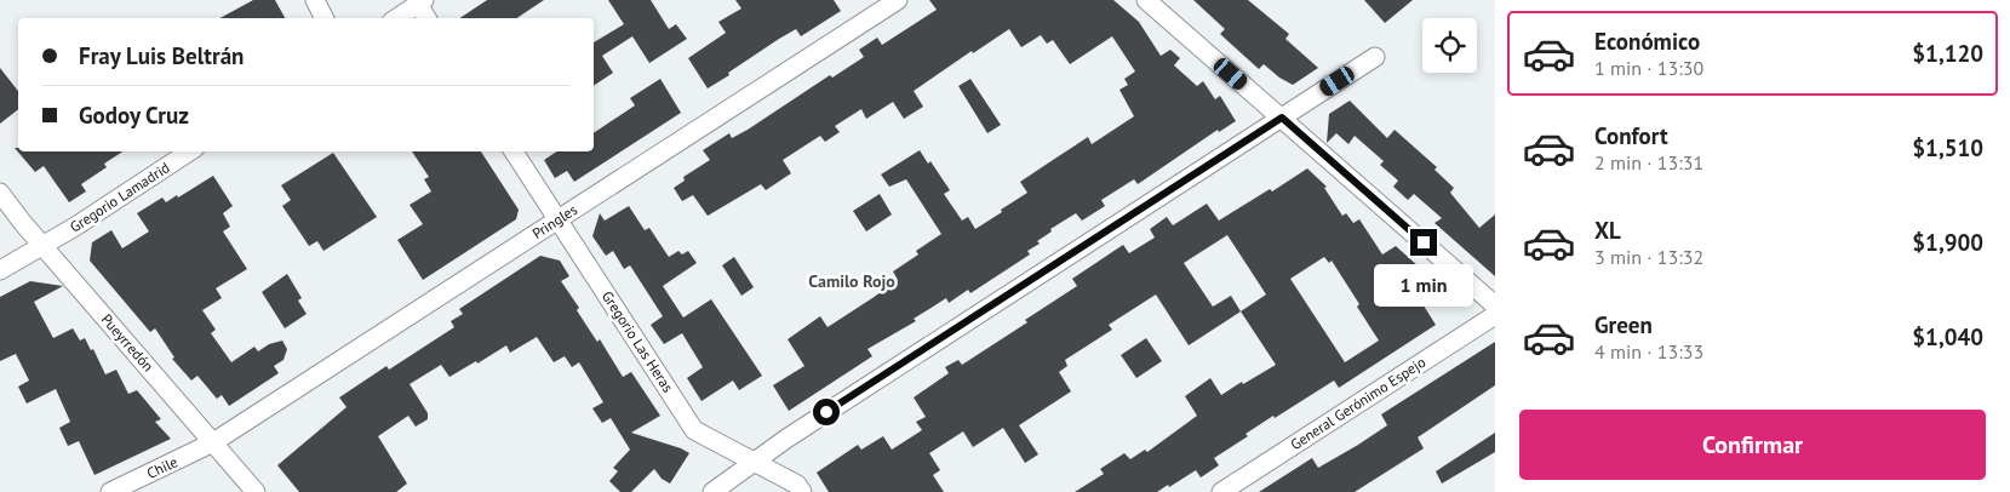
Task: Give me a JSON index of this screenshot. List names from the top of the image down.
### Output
{
  "streets": {
    "street": [
      "Gregorio Lamadrid",
      "Pringles",
      "Gregorio Las Heras",
      "Pueyrredón",
      "General Gerónimo Espejo",
      "Chile"
    ]
  },
  "crossings": [
    ["Gregorio Lamadrid", "Pueyrredón"],
    ["Pringles", "Gregorio Las Heras"],
    ["Pringles", "Pueyrredón"],
    ["Pringles", "Chile"],
    ["Pueyrredón", "Chile"]
  ],
  "districts": ["Camilo Rojo"],
  "page": {
    "list": [
      {
        "name": "Económico",
        "note": "1 min · 13:30",
        "value": "$1,120"
      },
      {
        "name": "Confort",
        "note": "2 min · 13:31",
        "value": "$1,510"
      },
      {
        "name": "XL",
        "note": "3 min · 13:32",
        "value": "$1,900"
      },
      {
        "name": "Green",
        "note": "4 min · 13:33",
        "value": "$1,040"
      }
    ],
    "banner": ["Fray Luis Beltrán", "Godoy Cruz"],
    "bubble": "1 min",
    "buttons": "Confirmar"
  }
}
